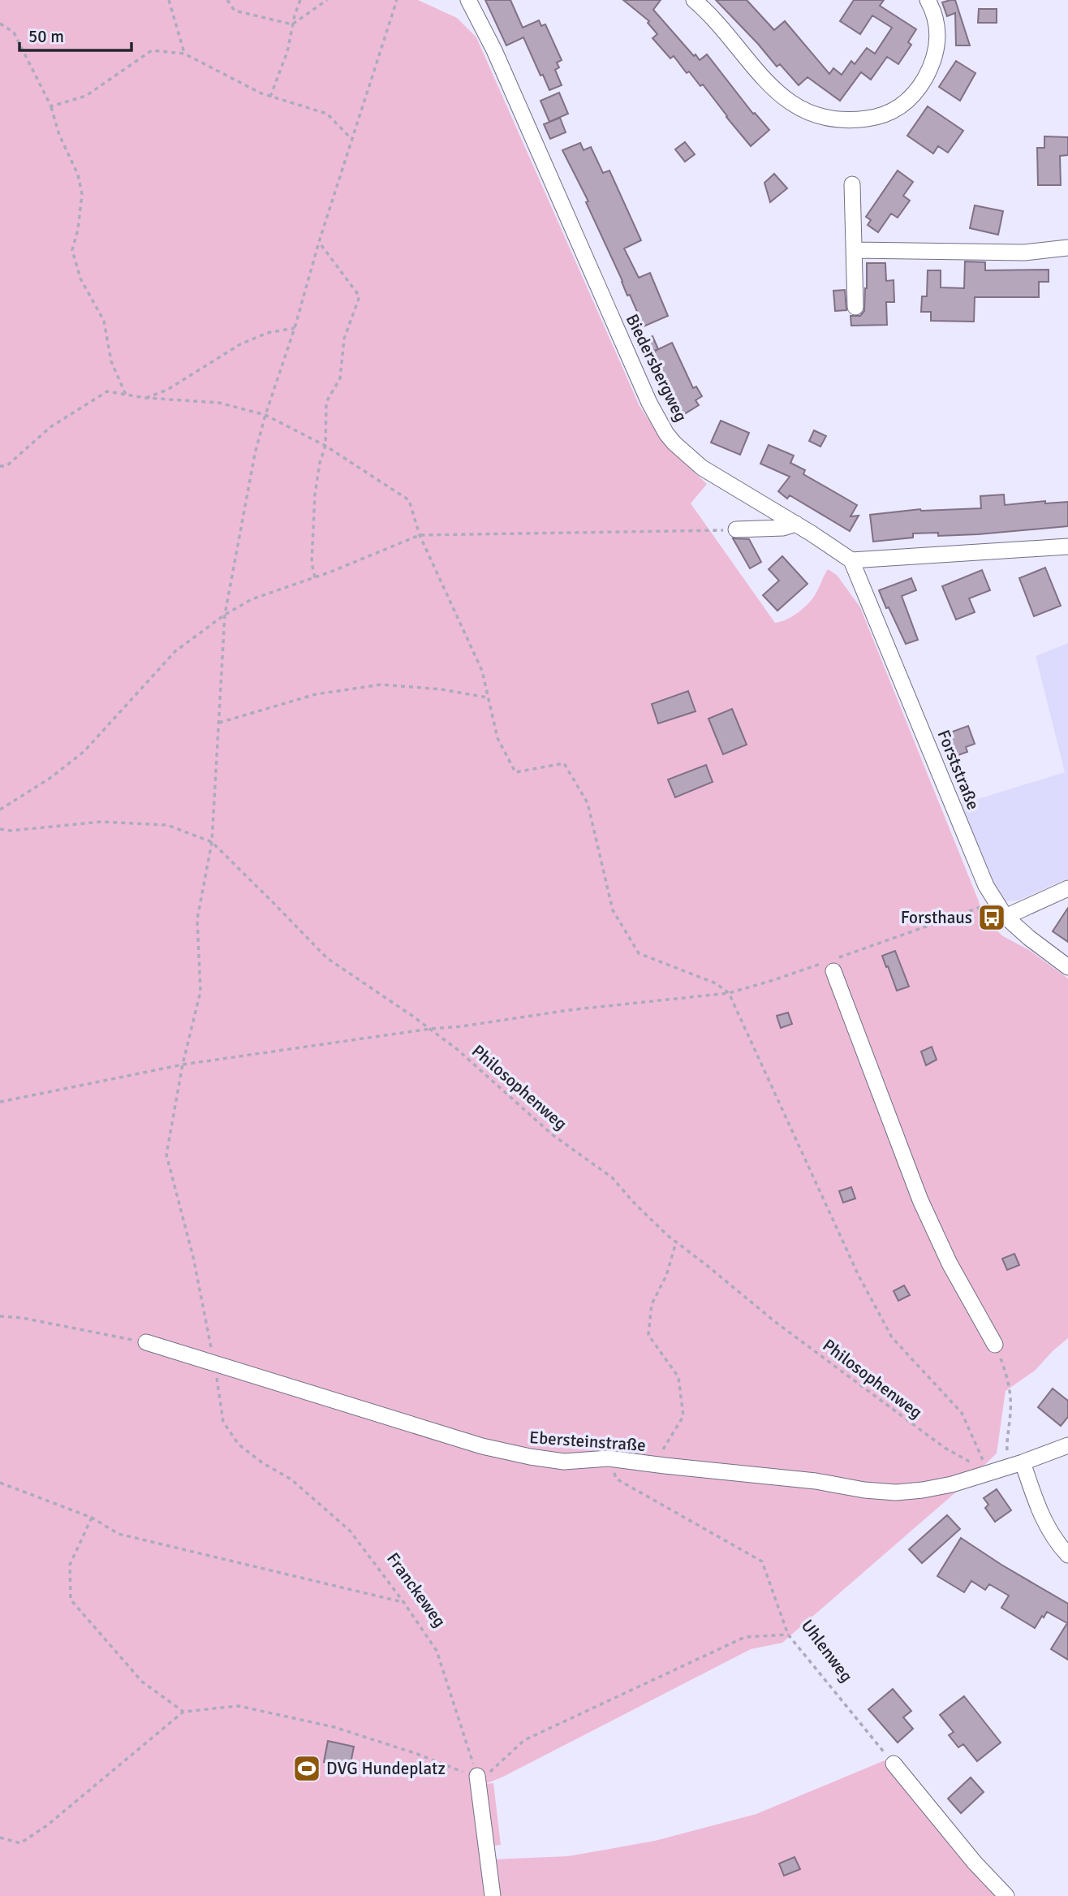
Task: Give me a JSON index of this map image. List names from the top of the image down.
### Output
{
  "streets": {
    "street": ["Biedersbergweg", "Forststraße", "Ebersteinstraße"],
    "path": ["Philosophenweg", "Franckeweg", "Uhlenweg"]
  },
  "crossings": [
    ["Biedersbergweg", "Forststraße"],
    ["Philosophenweg", "Ebersteinstraße"],
    ["Philosophenweg", "Franckeweg"],
    ["Ebersteinstraße", "Franckeweg"],
    ["Ebersteinstraße", "Uhlenweg"]
  ],
  "places": {
    "bus stop": ["Forsthaus"],
    "sports": ["DVG Hundeplatz"]
  },
  "scale_bar": "50 m"
}
